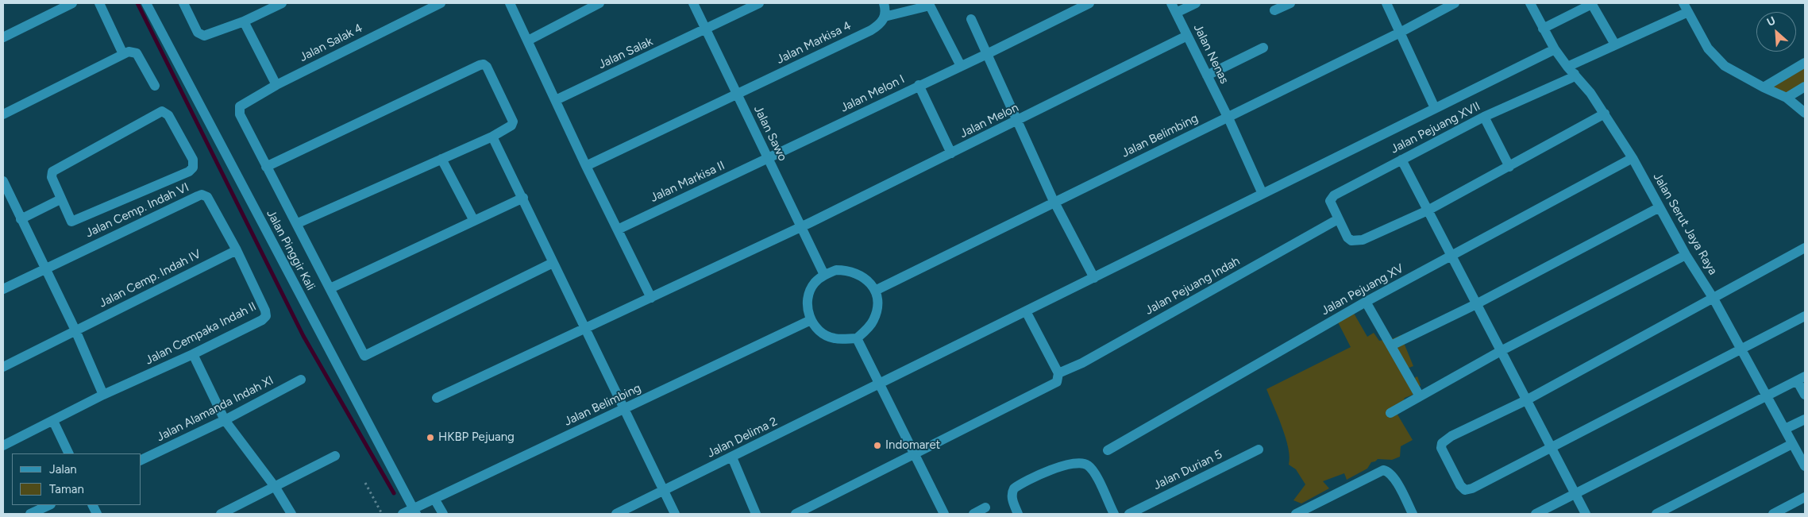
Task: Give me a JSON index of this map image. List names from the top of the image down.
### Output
{
  "streets": {
    "street": [
      "Jalan Salak 4",
      "Jalan Markisa 4",
      "Jalan Salak",
      "Jalan Nenas",
      "Jalan Melon I",
      "Jalan Melon",
      "Jalan Pejuang XVII",
      "Jalan Sawo",
      "Jalan Belimbing",
      "Jalan Markisa II",
      "Jalan Cemp. Indah VI",
      "Jalan Serut Jaya Raya",
      "Jalan Pinggir Kali",
      "Jalan Cemp. Indah IV",
      "Jalan Pejuang Indah",
      "Jalan Pejuang XV",
      "Jalan Cempaka Indah II",
      "Jalan Alamanda Indah XI",
      "Jalan Delima 2",
      "Jalan Durian 5"
    ]
  },
  "crossings": [
    ["Jalan Markisa 4", "Jalan Sawo"],
    ["Jalan Salak", "Jalan Sawo"],
    ["Jalan Nenas", "Jalan Melon"],
    ["Jalan Nenas", "Jalan Belimbing"],
    ["Jalan Nenas", "Jalan Delima 2"],
    ["Jalan Melon I", "Jalan Sawo"],
    ["Jalan Melon I", "Jalan Markisa II"],
    ["Jalan Melon", "Jalan Sawo"],
    ["Jalan Pejuang XVII", "Jalan Serut Jaya Raya"],
    ["Jalan Pejuang XVII", "Jalan Pejuang Indah"],
    ["Jalan Sawo", "Jalan Belimbing"],
    ["Jalan Sawo", "Jalan Markisa II"],
    ["Jalan Belimbing", "Jalan Pinggir Kali"],
    ["Jalan Cemp. Indah VI", "Jalan Cemp. Indah IV"],
    ["Jalan Cemp. Indah VI", "Jalan Cempaka Indah II"],
    ["Jalan Serut Jaya Raya", "Jalan Pejuang XV"],
    ["Jalan Serut Jaya Raya", "Jalan Delima 2"],
    ["Jalan Cemp. Indah IV", "Jalan Cempaka Indah II"]
  ],
  "places": ["HKBP Pejuang", "Indomaret"],
  "legend": ["Jalan", "Taman"],
  "north": "top left"
}
